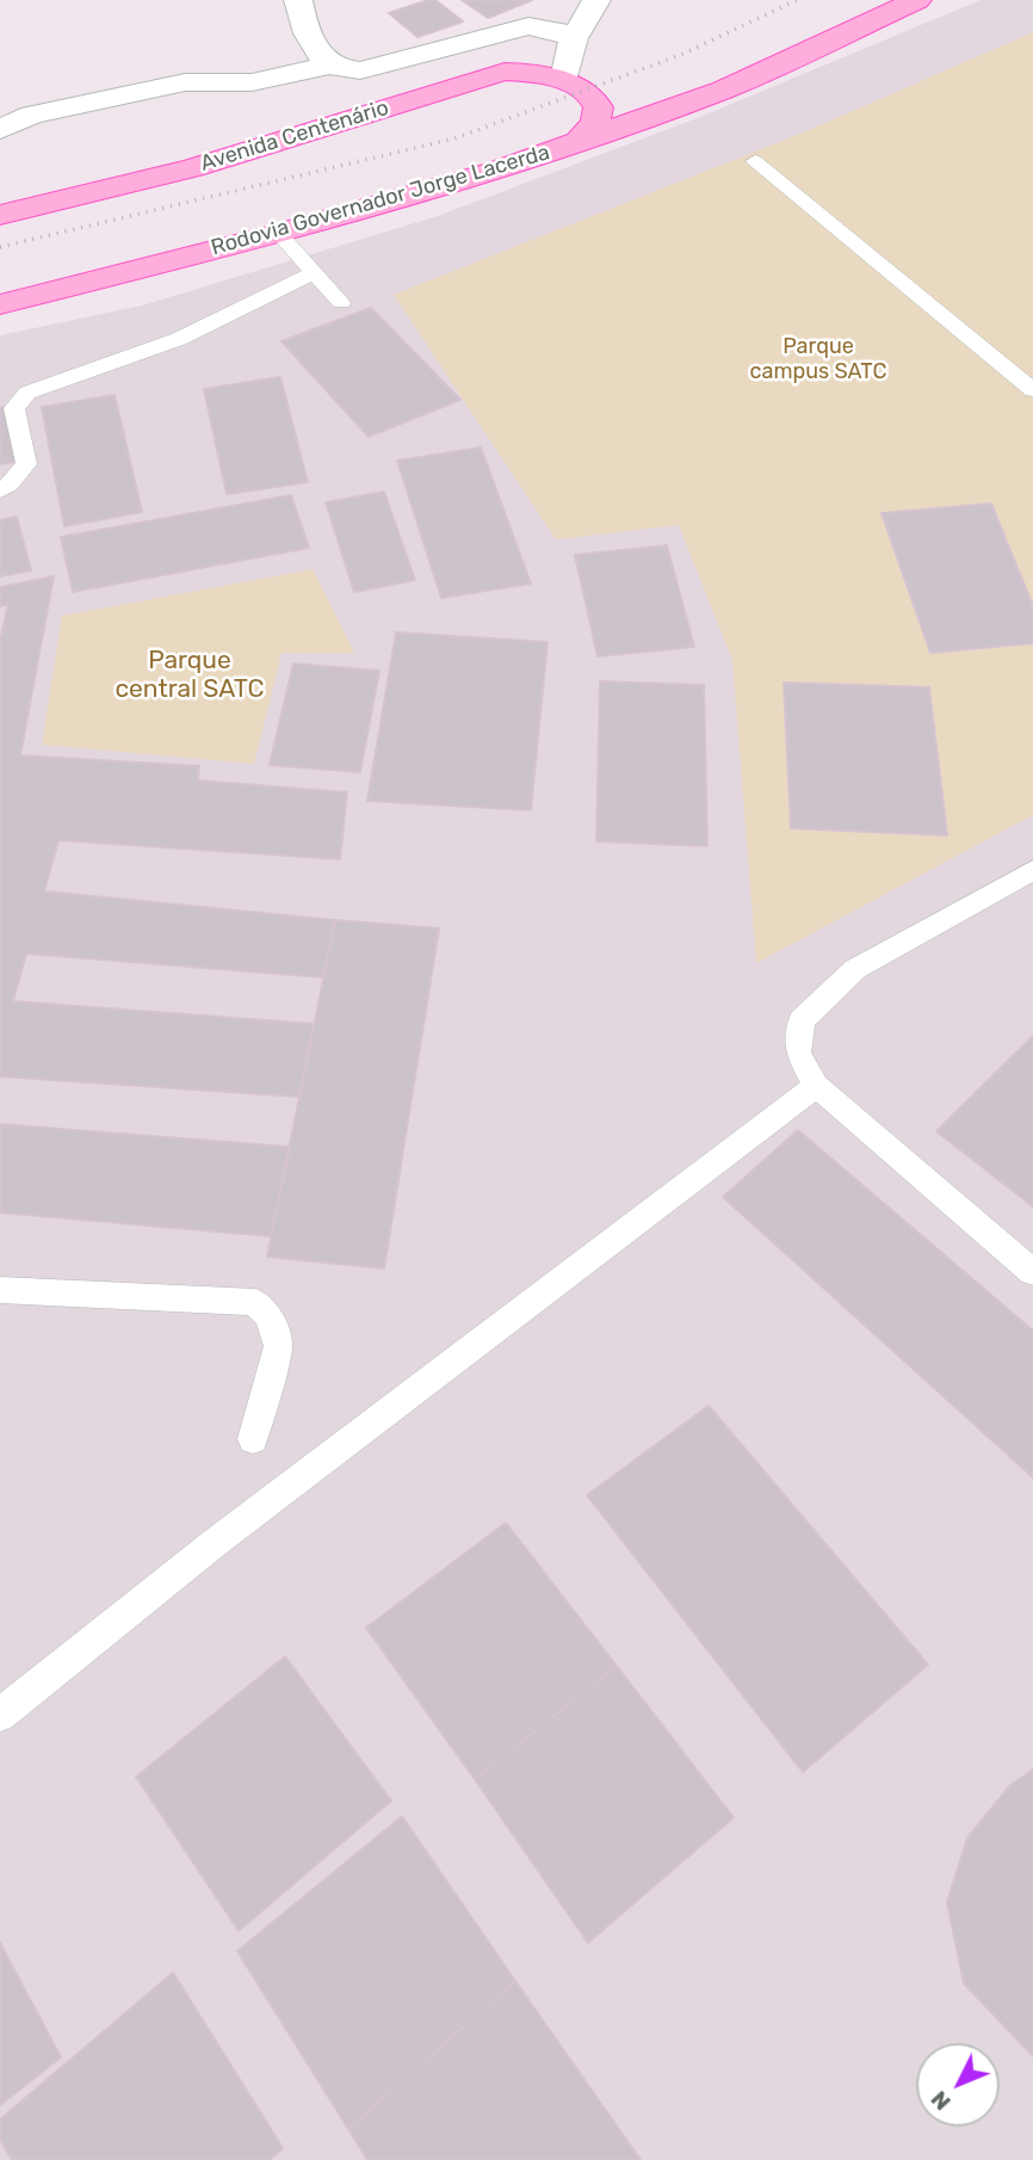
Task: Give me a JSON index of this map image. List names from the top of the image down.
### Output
{
  "streets": {
    "main road": ["Avenida Centenário", "Rodovia Governador Jorge Lacerda"]
  },
  "crossings": [
    ["Avenida Centenário", "Rodovia Governador Jorge Lacerda"]
  ],
  "parks": ["Parque campus SATC", "Parque central SATC"],
  "north": "bottom left"
}
